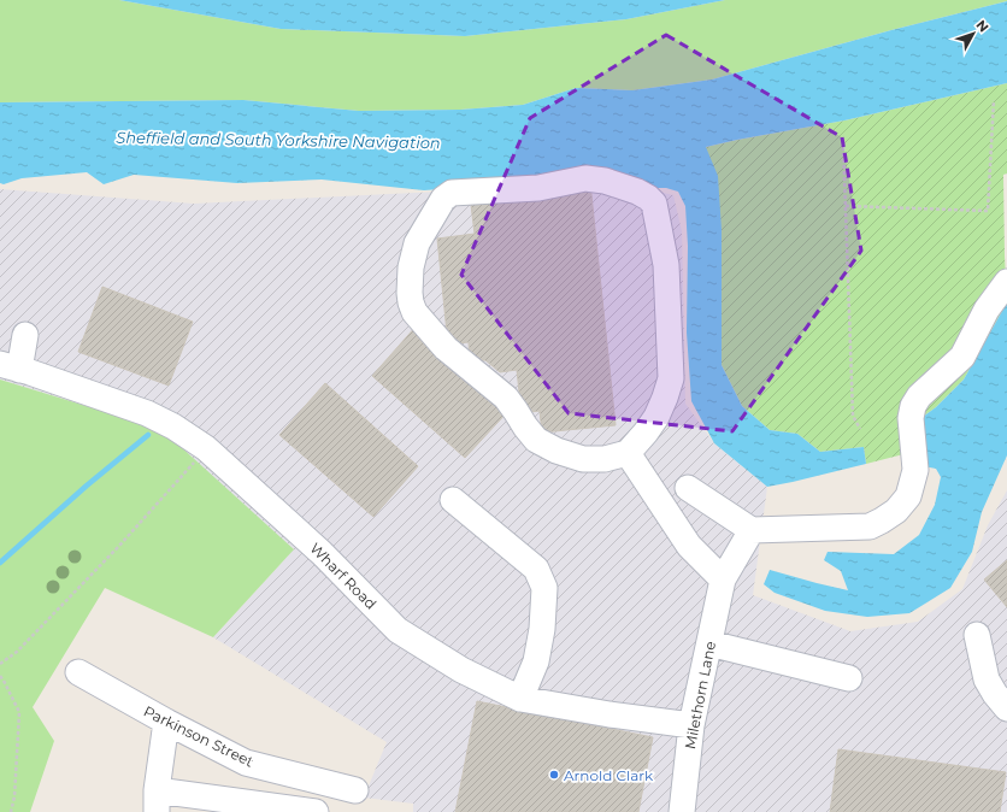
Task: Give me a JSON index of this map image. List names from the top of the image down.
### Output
{
  "streets": {
    "street": ["Wharf Road", "Milethorn Lane", "Parkinson Street"]
  },
  "crossings": [
    ["Wharf Road", "Milethorn Lane"]
  ],
  "water": ["Sheffield and South Yorkshire Navigation"],
  "places": ["Arnold Clark"],
  "north": "top right"
}
